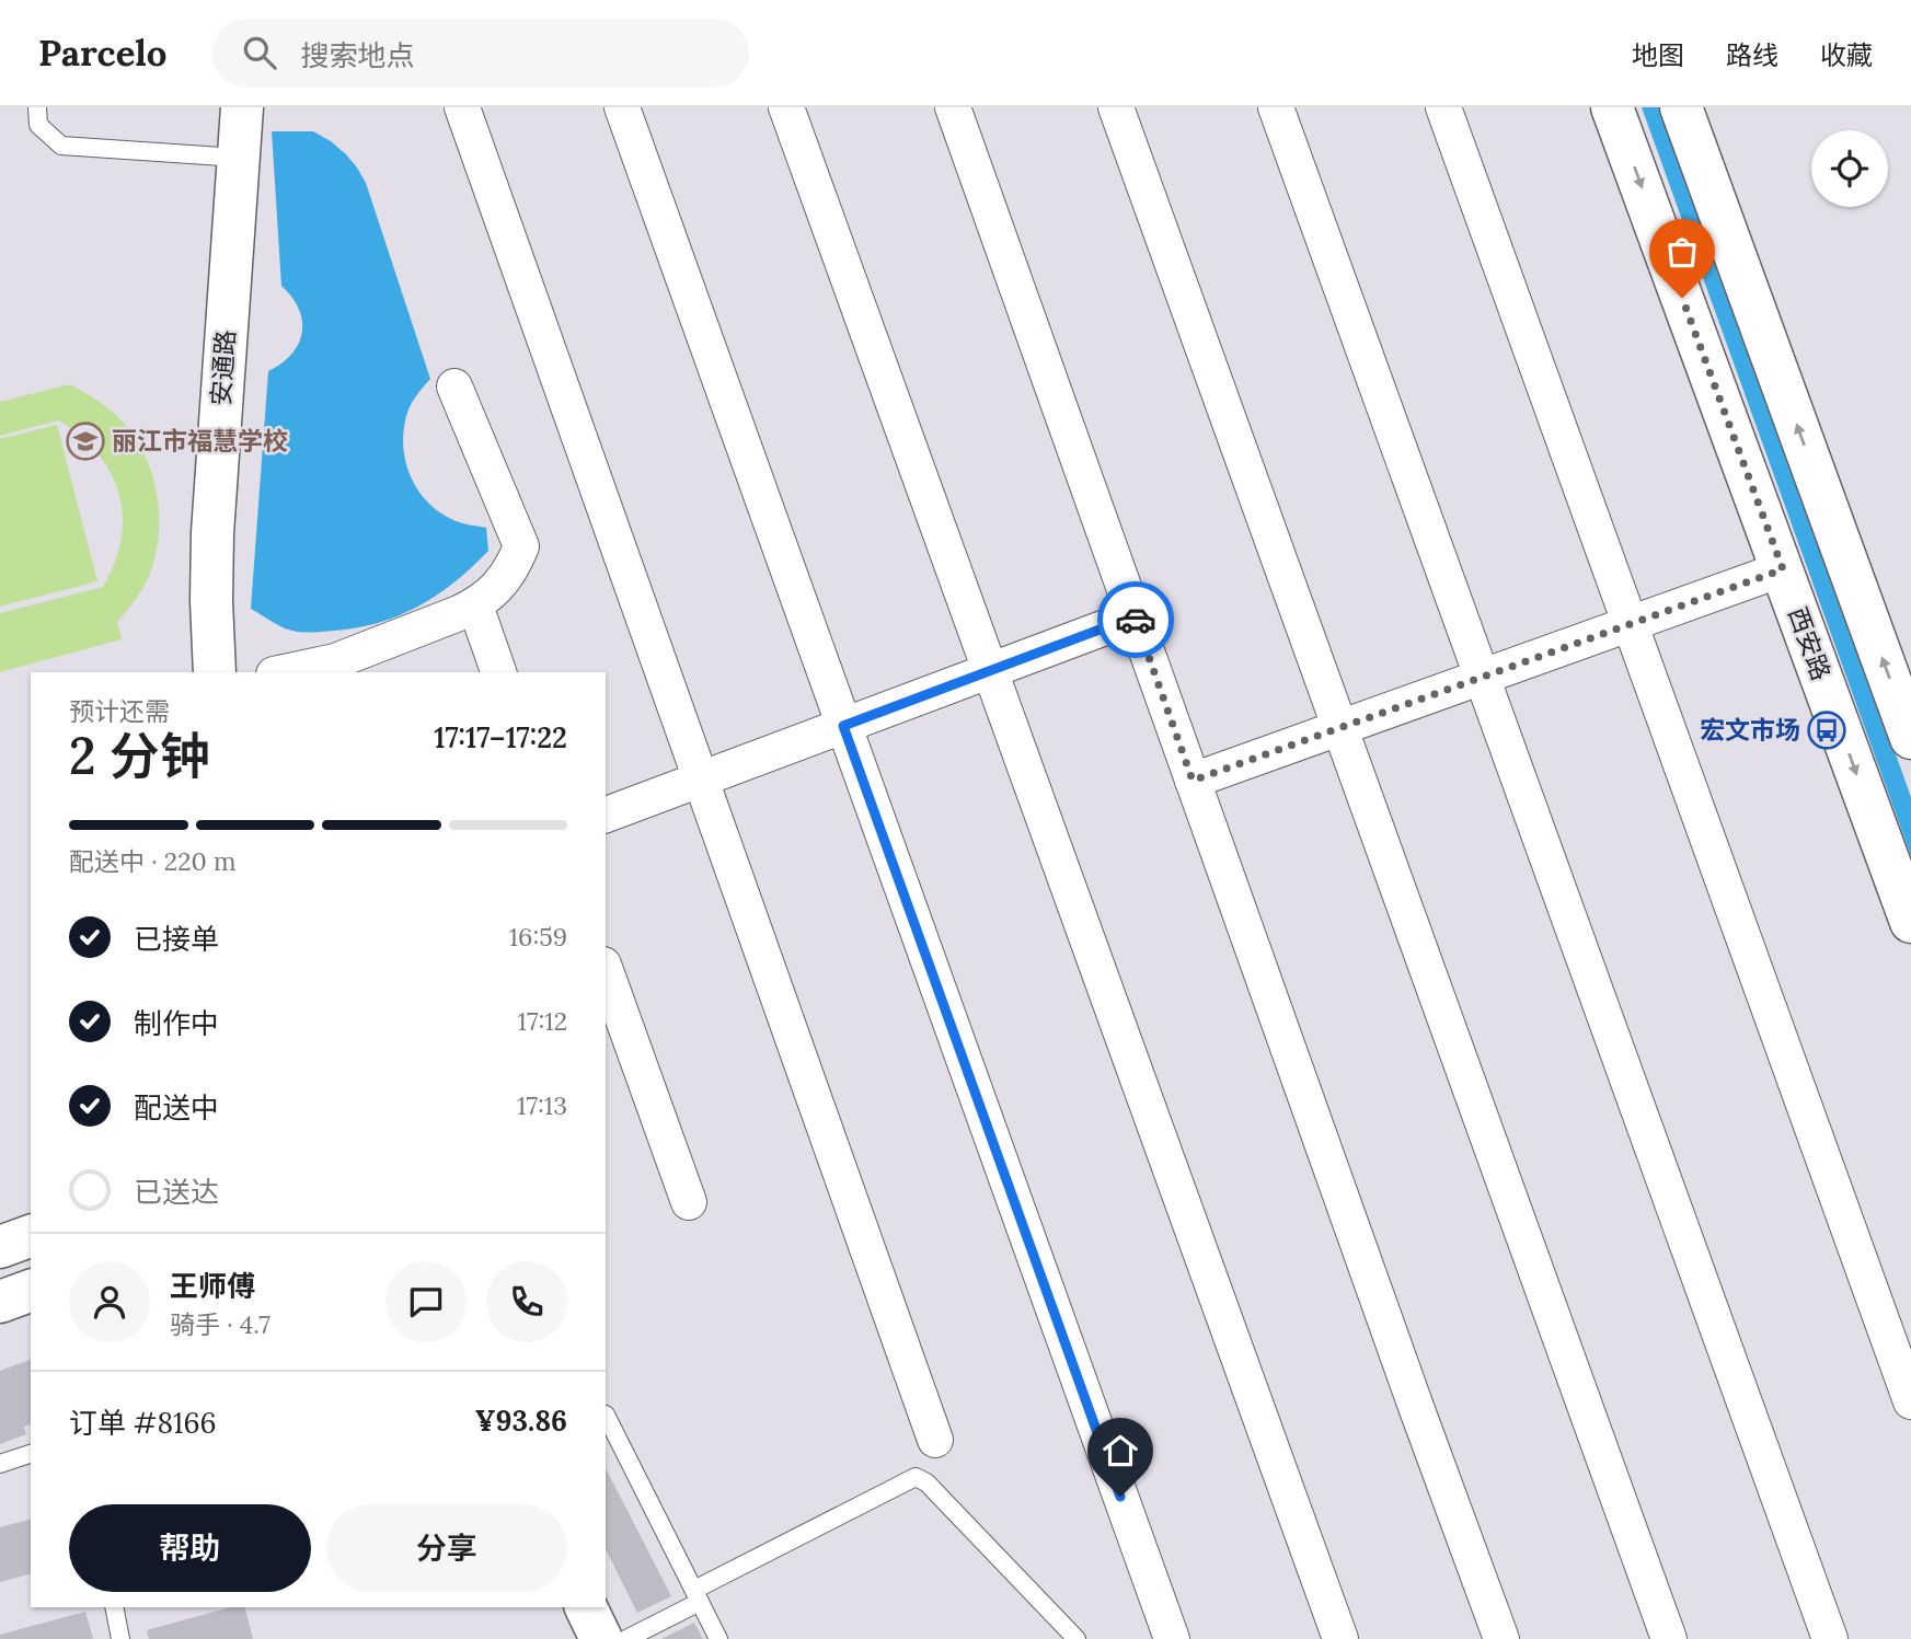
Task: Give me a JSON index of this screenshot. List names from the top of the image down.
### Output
{
  "streets": {
    "street": ["安通路", "西安路"]
  },
  "places": {
    "school or university": ["丽江市福慧学校"],
    "bus stop": ["宏文市场"]
  },
  "page": {
    "header": "Parcelo",
    "search": "搜索地点",
    "nav": ["地图", "路线", "收藏"],
    "heading": ["2 分钟", "预计还需", "17:17–17:22"],
    "panel": [
      "王师傅",
      "骑手 · 4.7",
      "订单 #8166",
      "¥93.86"
    ],
    "bar": "配送中 · 220 m",
    "list": [
      ["已接单", "16:59"],
      ["制作中", "17:12"],
      ["配送中", "17:13"],
      "已送达"
    ],
    "buttons": ["帮助", "分享"]
  }
}
